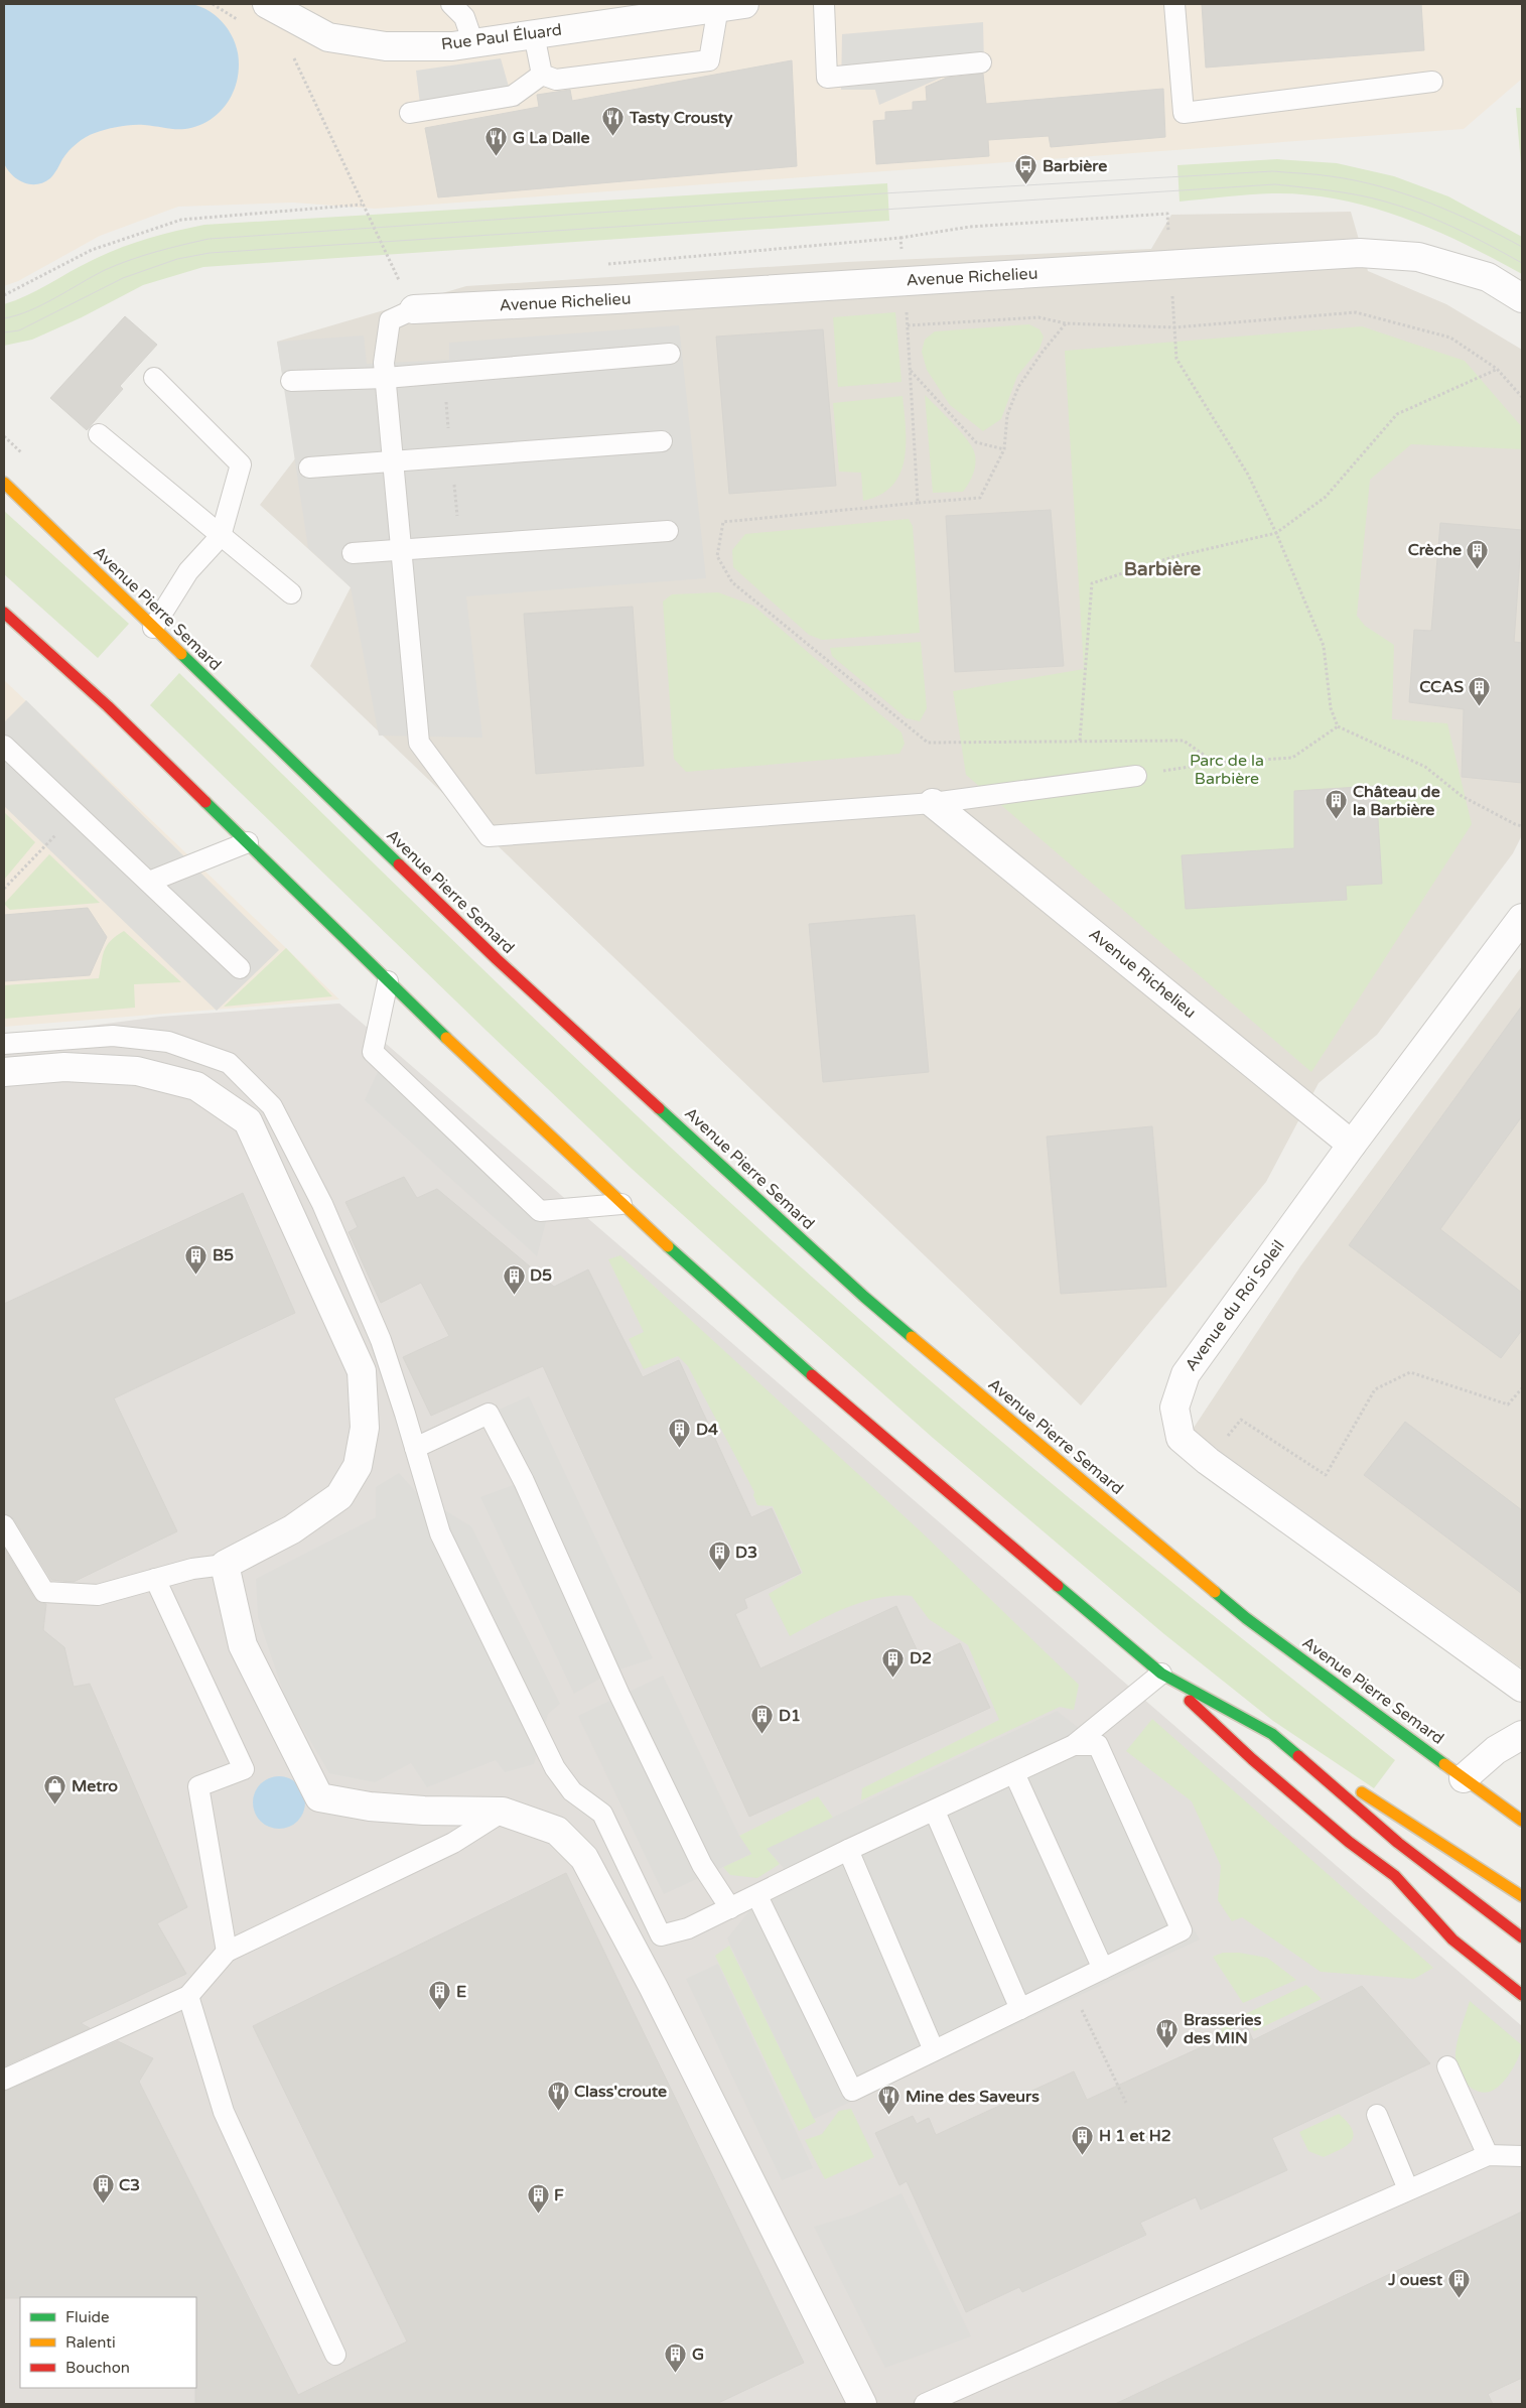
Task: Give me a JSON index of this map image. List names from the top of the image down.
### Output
{
  "streets": {
    "main road": ["Avenue Pierre Semard"],
    "street": ["Rue Paul Éluard", "Avenue Richelieu", "Avenue du Roi Soleil"]
  },
  "crossings": [
    ["Avenue Richelieu", "Avenue du Roi Soleil"]
  ],
  "districts": ["Barbière"],
  "parks": ["Parc de la Barbière"],
  "places": {
    "restaurant": [
      "Tasty Crousty",
      "G La Dalle",
      "Brasseries des MIN",
      "Class'croute",
      "Mine des Saveurs"
    ],
    "bus stop": ["Barbière"],
    "building": [
      "Crèche",
      "CCAS",
      "Château de la Barbière",
      "B5",
      "D5",
      "D4",
      "D3",
      "D2",
      "D1",
      "E",
      "H 1 et H2",
      "C3",
      "F",
      "J ouest",
      "G"
    ],
    "shop": ["Metro"]
  },
  "legend": ["Fluide", "Ralenti", "Bouchon"]
}
